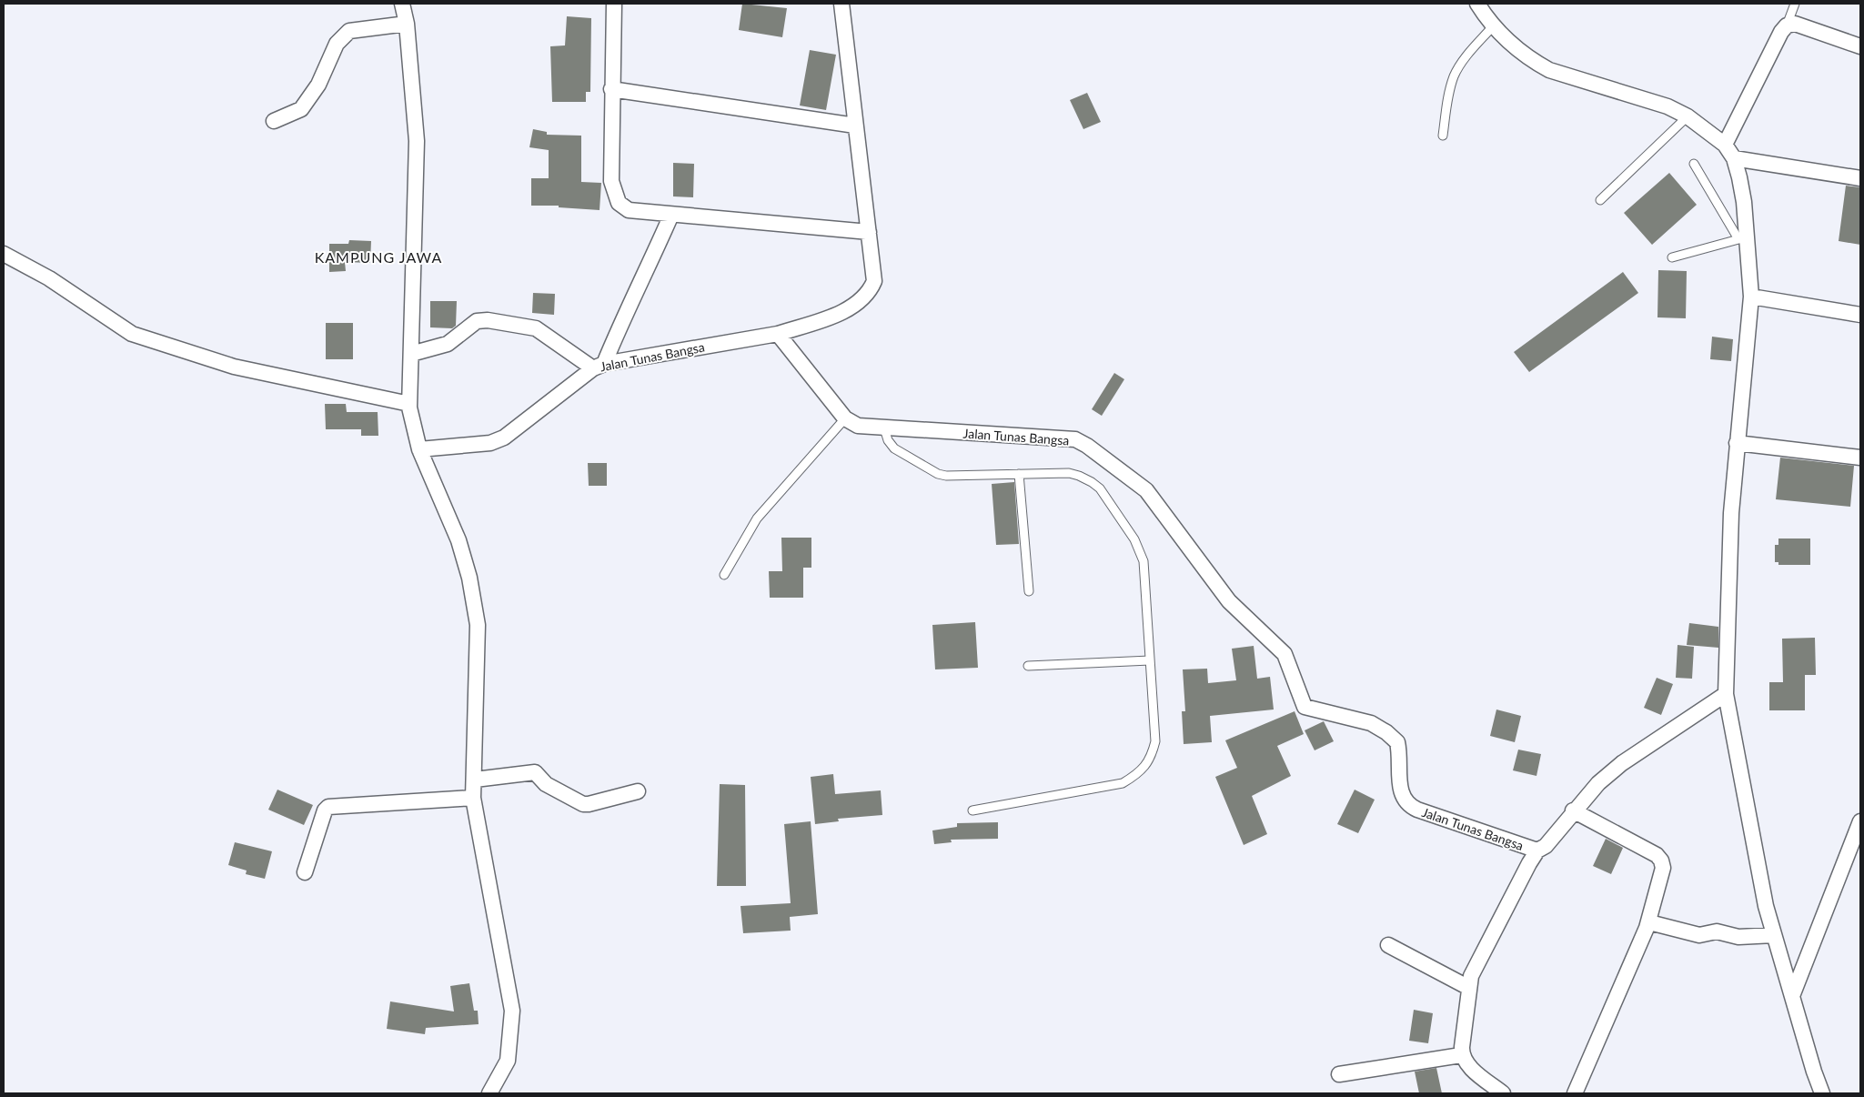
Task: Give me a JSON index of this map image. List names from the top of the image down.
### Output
{
  "streets": {
    "street": ["Jalan Tunas Bangsa"]
  },
  "districts": ["KAMPUNG JAWA"]
}
